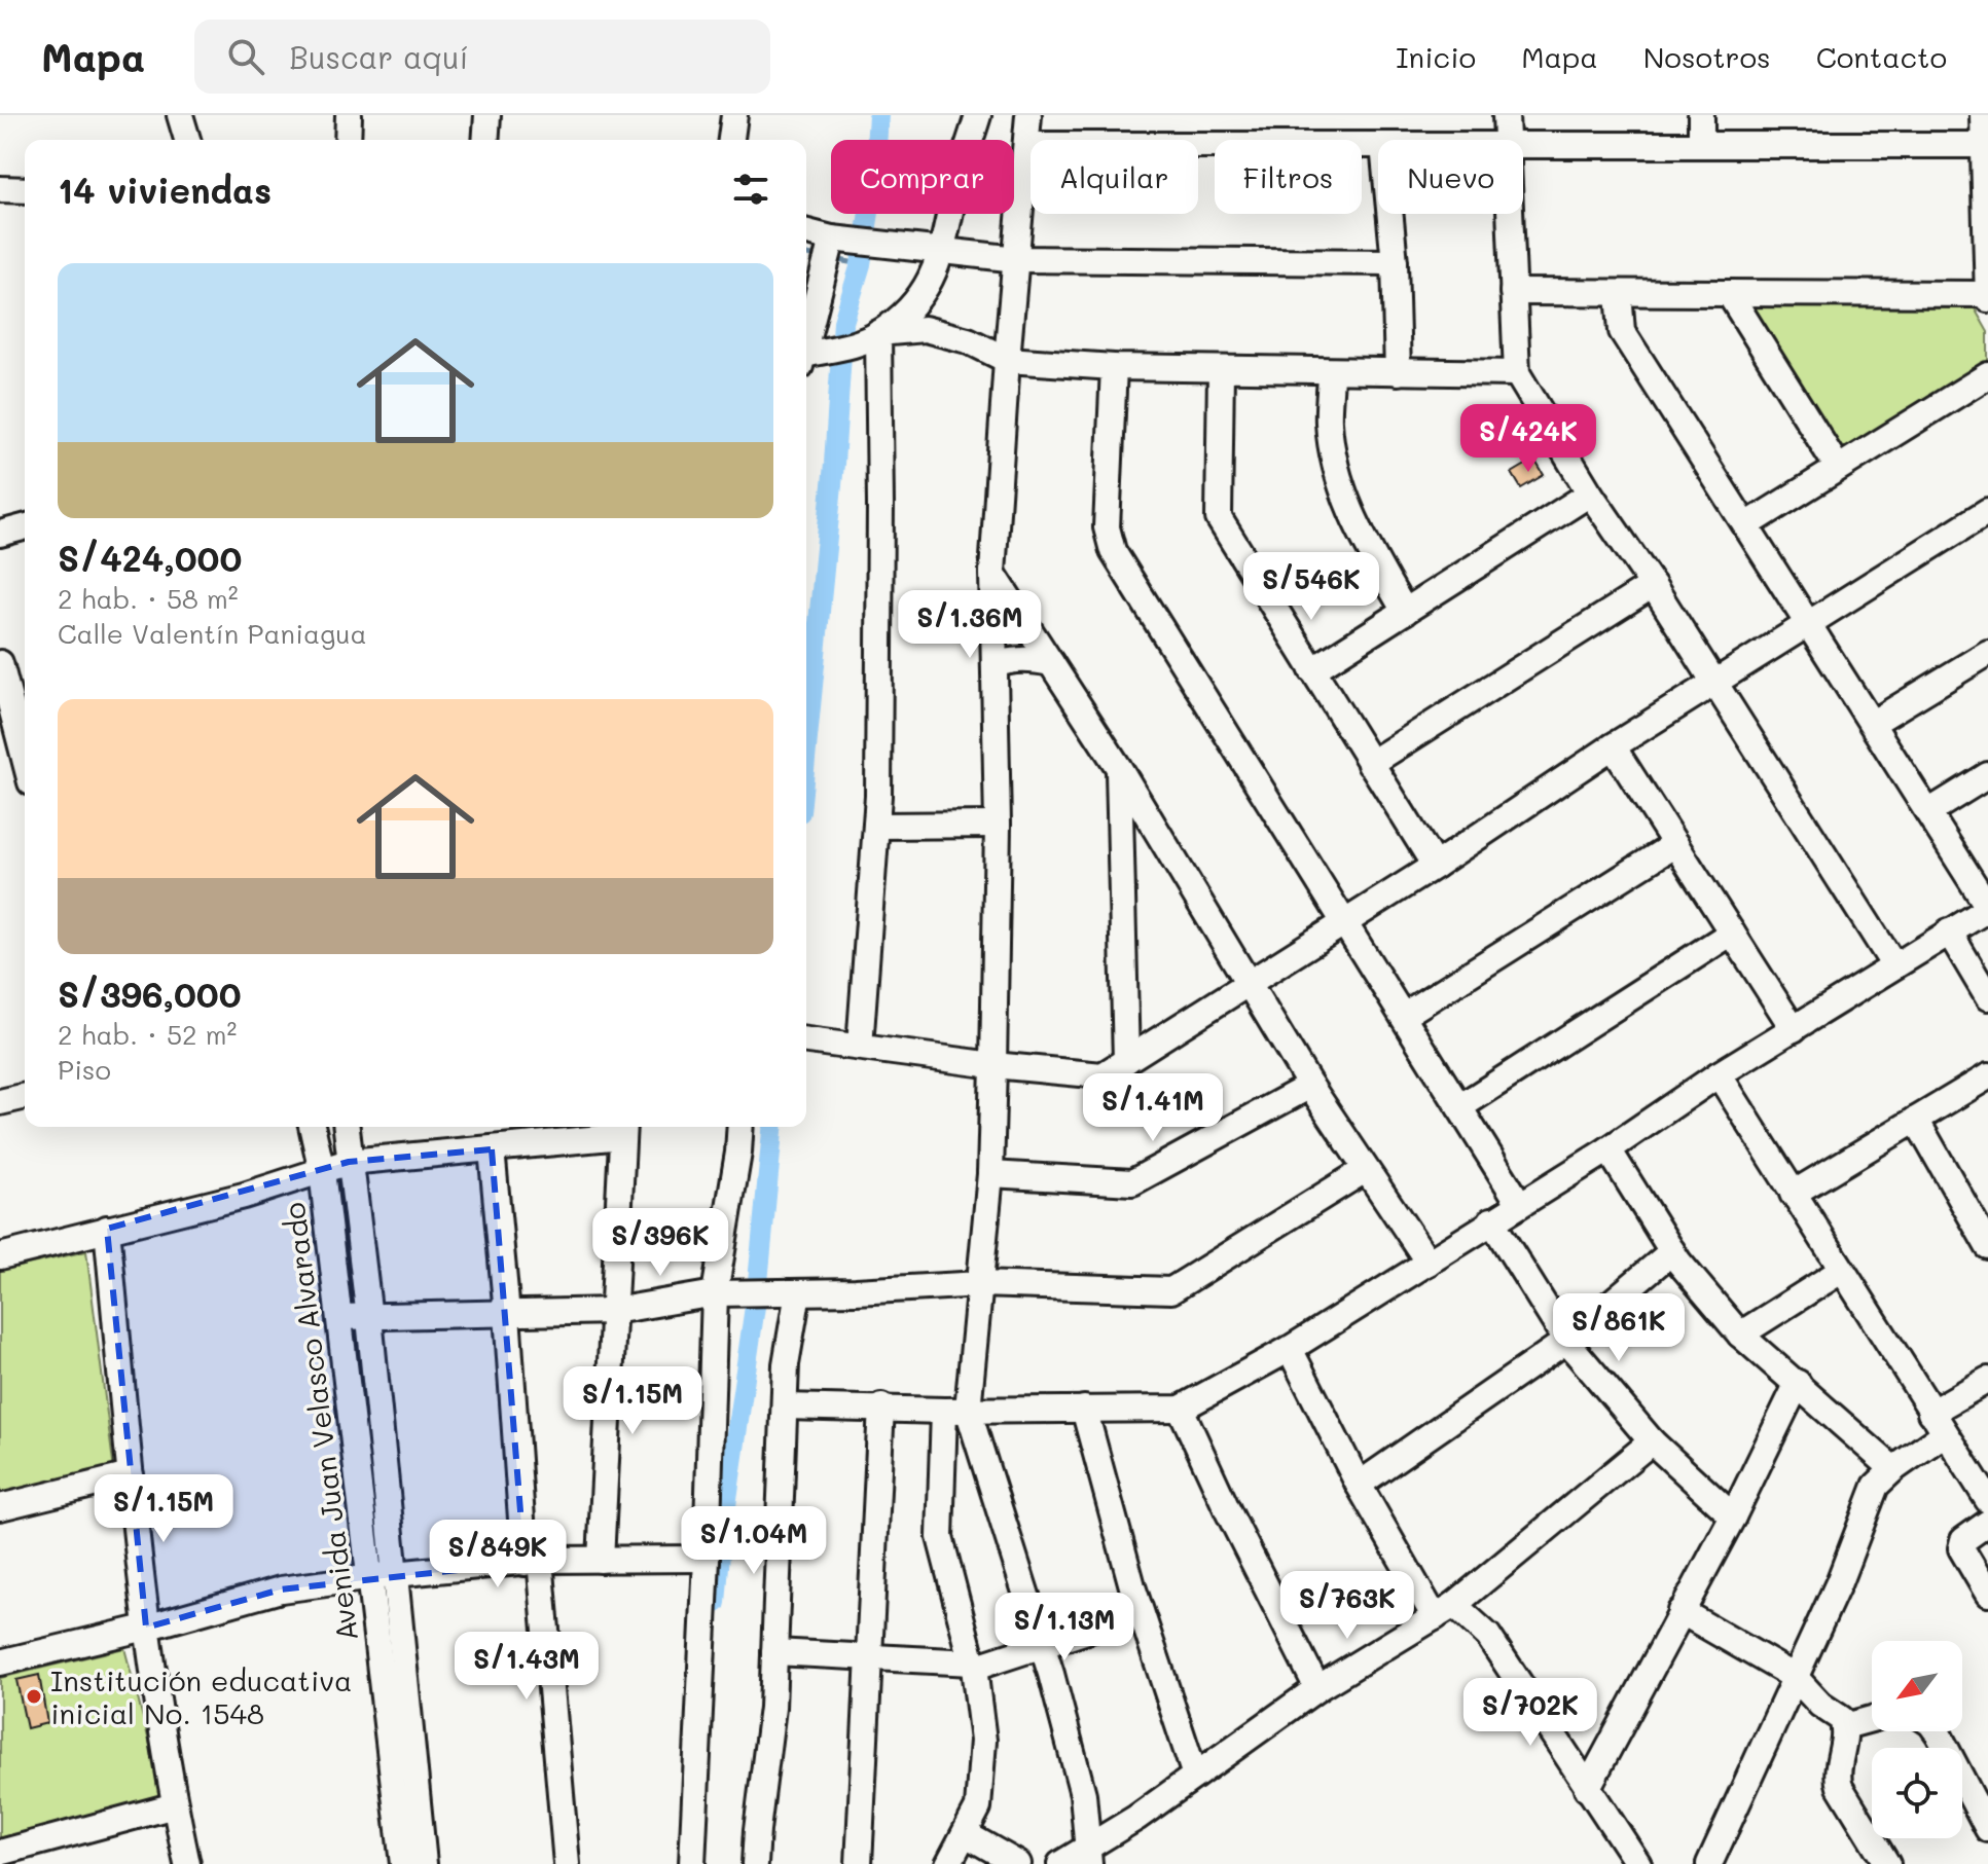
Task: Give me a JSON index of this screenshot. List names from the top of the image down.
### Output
{
  "streets": {
    "street": ["Avenida Juan Velasco Alvarado"]
  },
  "places": ["Institución educativa inicial No. 1548"],
  "north": "bottom left",
  "page": {
    "header": "Mapa",
    "search": "Buscar aquí",
    "nav": [
      "Inicio",
      "Mapa",
      "Nosotros",
      "Contacto"
    ],
    "chip": [
      "Comprar",
      "Alquilar",
      "Filtros",
      "Nuevo"
    ],
    "heading": "14 viviendas",
    "list": [
      {
        "name": "S/424,000",
        "note": "2 hab. · 58 m² · Calle Valentín Paniagua"
      },
      {
        "name": "S/396,000",
        "note": "2 hab. · 52 m² · Piso"
      }
    ],
    "price": [
      "S/424K",
      "S/546K",
      "S/1.36M",
      "S/1.41M",
      "S/396K",
      "S/861K",
      "S/1.15M",
      "S/1.15M",
      "S/1.04M",
      "S/849K",
      "S/763K",
      "S/1.13M",
      "S/1.43M",
      "S/702K"
    ]
  }
}
